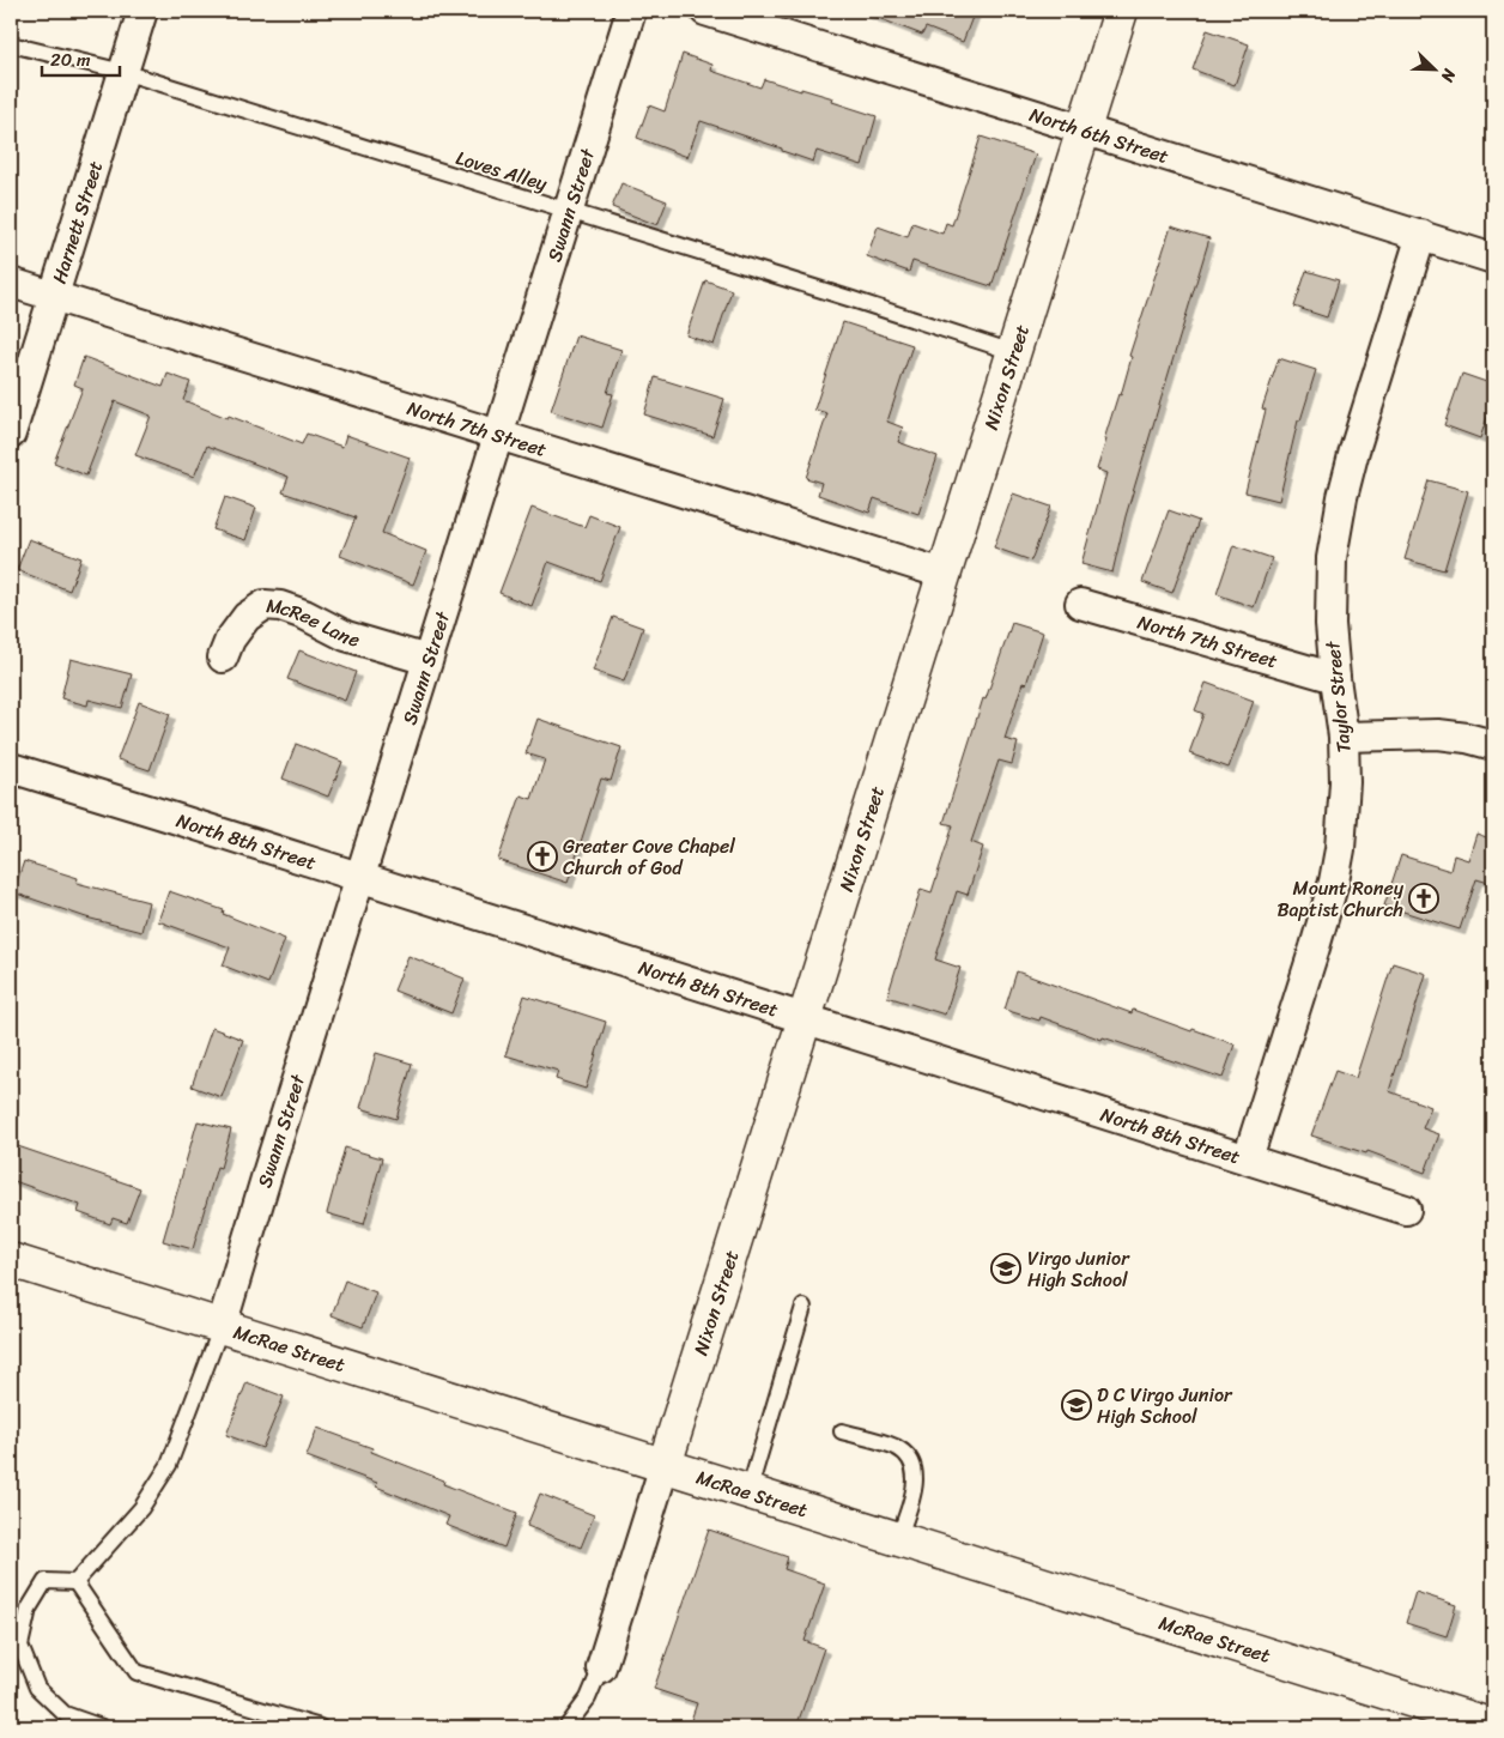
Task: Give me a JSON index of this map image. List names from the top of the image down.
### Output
{
  "streets": {
    "street": [
      "North 6th Street",
      "Swann Street",
      "Harnett Street",
      "Nixon Street",
      "North 7th Street",
      "McRee Lane",
      "Taylor Street",
      "North 8th Street",
      "McRae Street"
    ],
    "lane": ["Loves Alley"]
  },
  "crossings": [
    ["North 6th Street", "Nixon Street"],
    ["North 6th Street", "Taylor Street"],
    ["Loves Alley", "Swann Street"],
    ["Loves Alley", "Harnett Street"],
    ["Loves Alley", "Nixon Street"],
    ["Swann Street", "North 7th Street"],
    ["Swann Street", "McRee Lane"],
    ["Swann Street", "North 8th Street"],
    ["Swann Street", "McRae Street"],
    ["Harnett Street", "North 7th Street"],
    ["Nixon Street", "North 7th Street"],
    ["Nixon Street", "North 8th Street"],
    ["Nixon Street", "McRae Street"],
    ["North 7th Street", "Taylor Street"],
    ["Taylor Street", "North 8th Street"]
  ],
  "places": {
    "church": ["Greater Cove Chapel Church of God", "Mount Roney Baptist Church"],
    "school or university": ["Virgo Junior High School", "D C Virgo Junior High School"]
  },
  "scale_bar": "20 m",
  "north": "bottom right"
}
